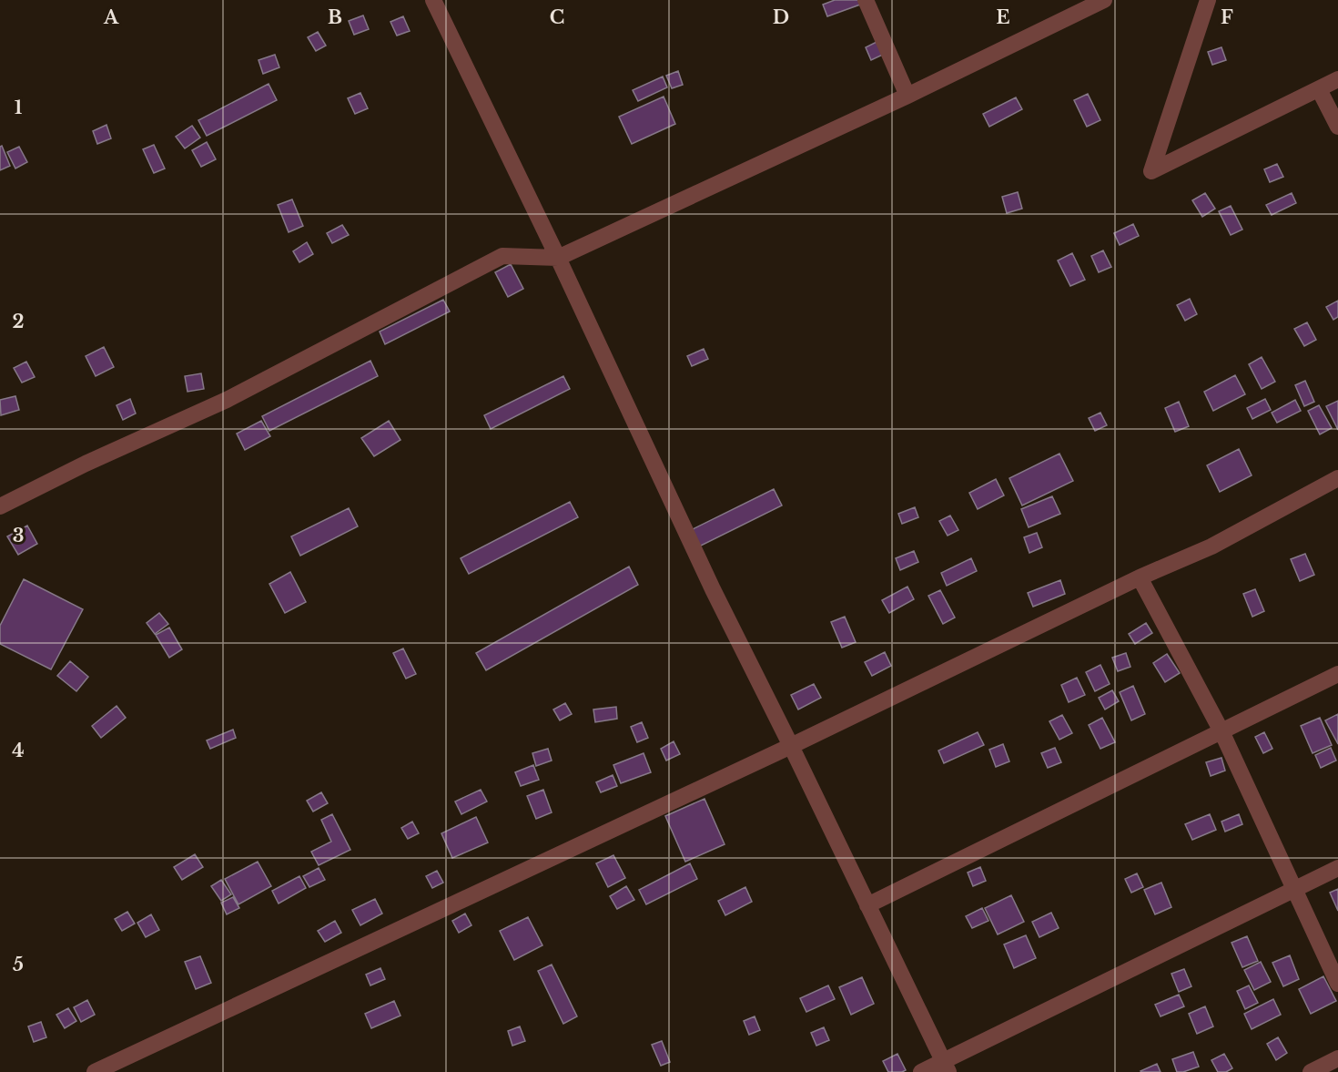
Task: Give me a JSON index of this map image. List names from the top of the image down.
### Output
{
  "grid": {
    "columns": [
      "A",
      "B",
      "C",
      "D",
      "E",
      "F"
    ],
    "rows": [
      "1",
      "2",
      "3",
      "4",
      "5"
    ]
  }
}
